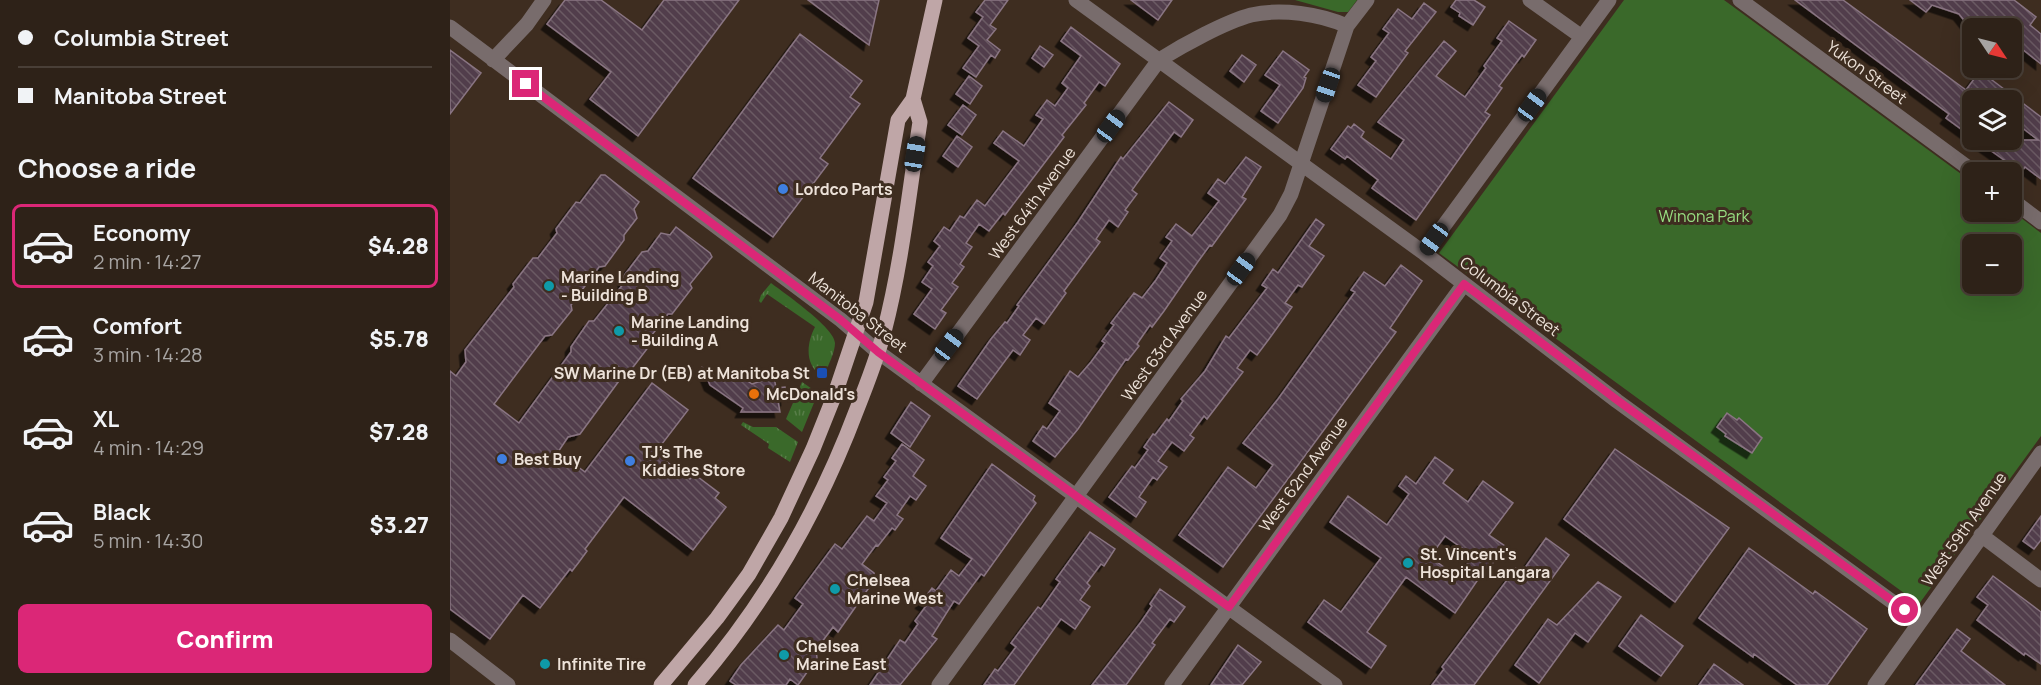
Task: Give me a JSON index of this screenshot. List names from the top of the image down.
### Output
{
  "streets": {
    "street": [
      "Yukon Street",
      "West 64th Avenue",
      "Columbia Street",
      "Manitoba Street",
      "West 63rd Avenue",
      "West 62nd Avenue",
      "West 59th Avenue"
    ]
  },
  "crossings": [
    ["West 64th Avenue", "Columbia Street"],
    ["West 64th Avenue", "Manitoba Street"],
    ["West 64th Avenue", "West 63rd Avenue"],
    ["Columbia Street", "West 63rd Avenue"],
    ["Columbia Street", "West 62nd Avenue"],
    ["Columbia Street", "West 59th Avenue"],
    ["Manitoba Street", "West 63rd Avenue"],
    ["Manitoba Street", "West 62nd Avenue"]
  ],
  "parks": ["Winona Park"],
  "places": {
    "other": [
      "Lordco Parts",
      "Marine Landing - Building B",
      "Marine Landing - Building A",
      "McDonald's",
      "Best Buy",
      "TJ's The Kiddies Store",
      "St. Vincent's Hospital Langara",
      "Chelsea Marine West",
      "Chelsea Marine East",
      "Infinite Tire"
    ],
    "transit": ["SW Marine Dr (EB) at Manitoba St"]
  },
  "north": "bottom right",
  "page": {
    "banner": ["Columbia Street", "Manitoba Street"],
    "map_buttons": ["+", "−"],
    "heading": "Choose a ride",
    "list": [
      {
        "name": "Economy",
        "note": "2 min · 14:27",
        "value": "$4.28"
      },
      {
        "name": "Comfort",
        "note": "3 min · 14:28",
        "value": "$5.78"
      },
      {
        "name": "XL",
        "note": "4 min · 14:29",
        "value": "$7.28"
      },
      {
        "name": "Black",
        "note": "5 min · 14:30",
        "value": "$3.27"
      }
    ],
    "buttons": "Confirm"
  }
}
